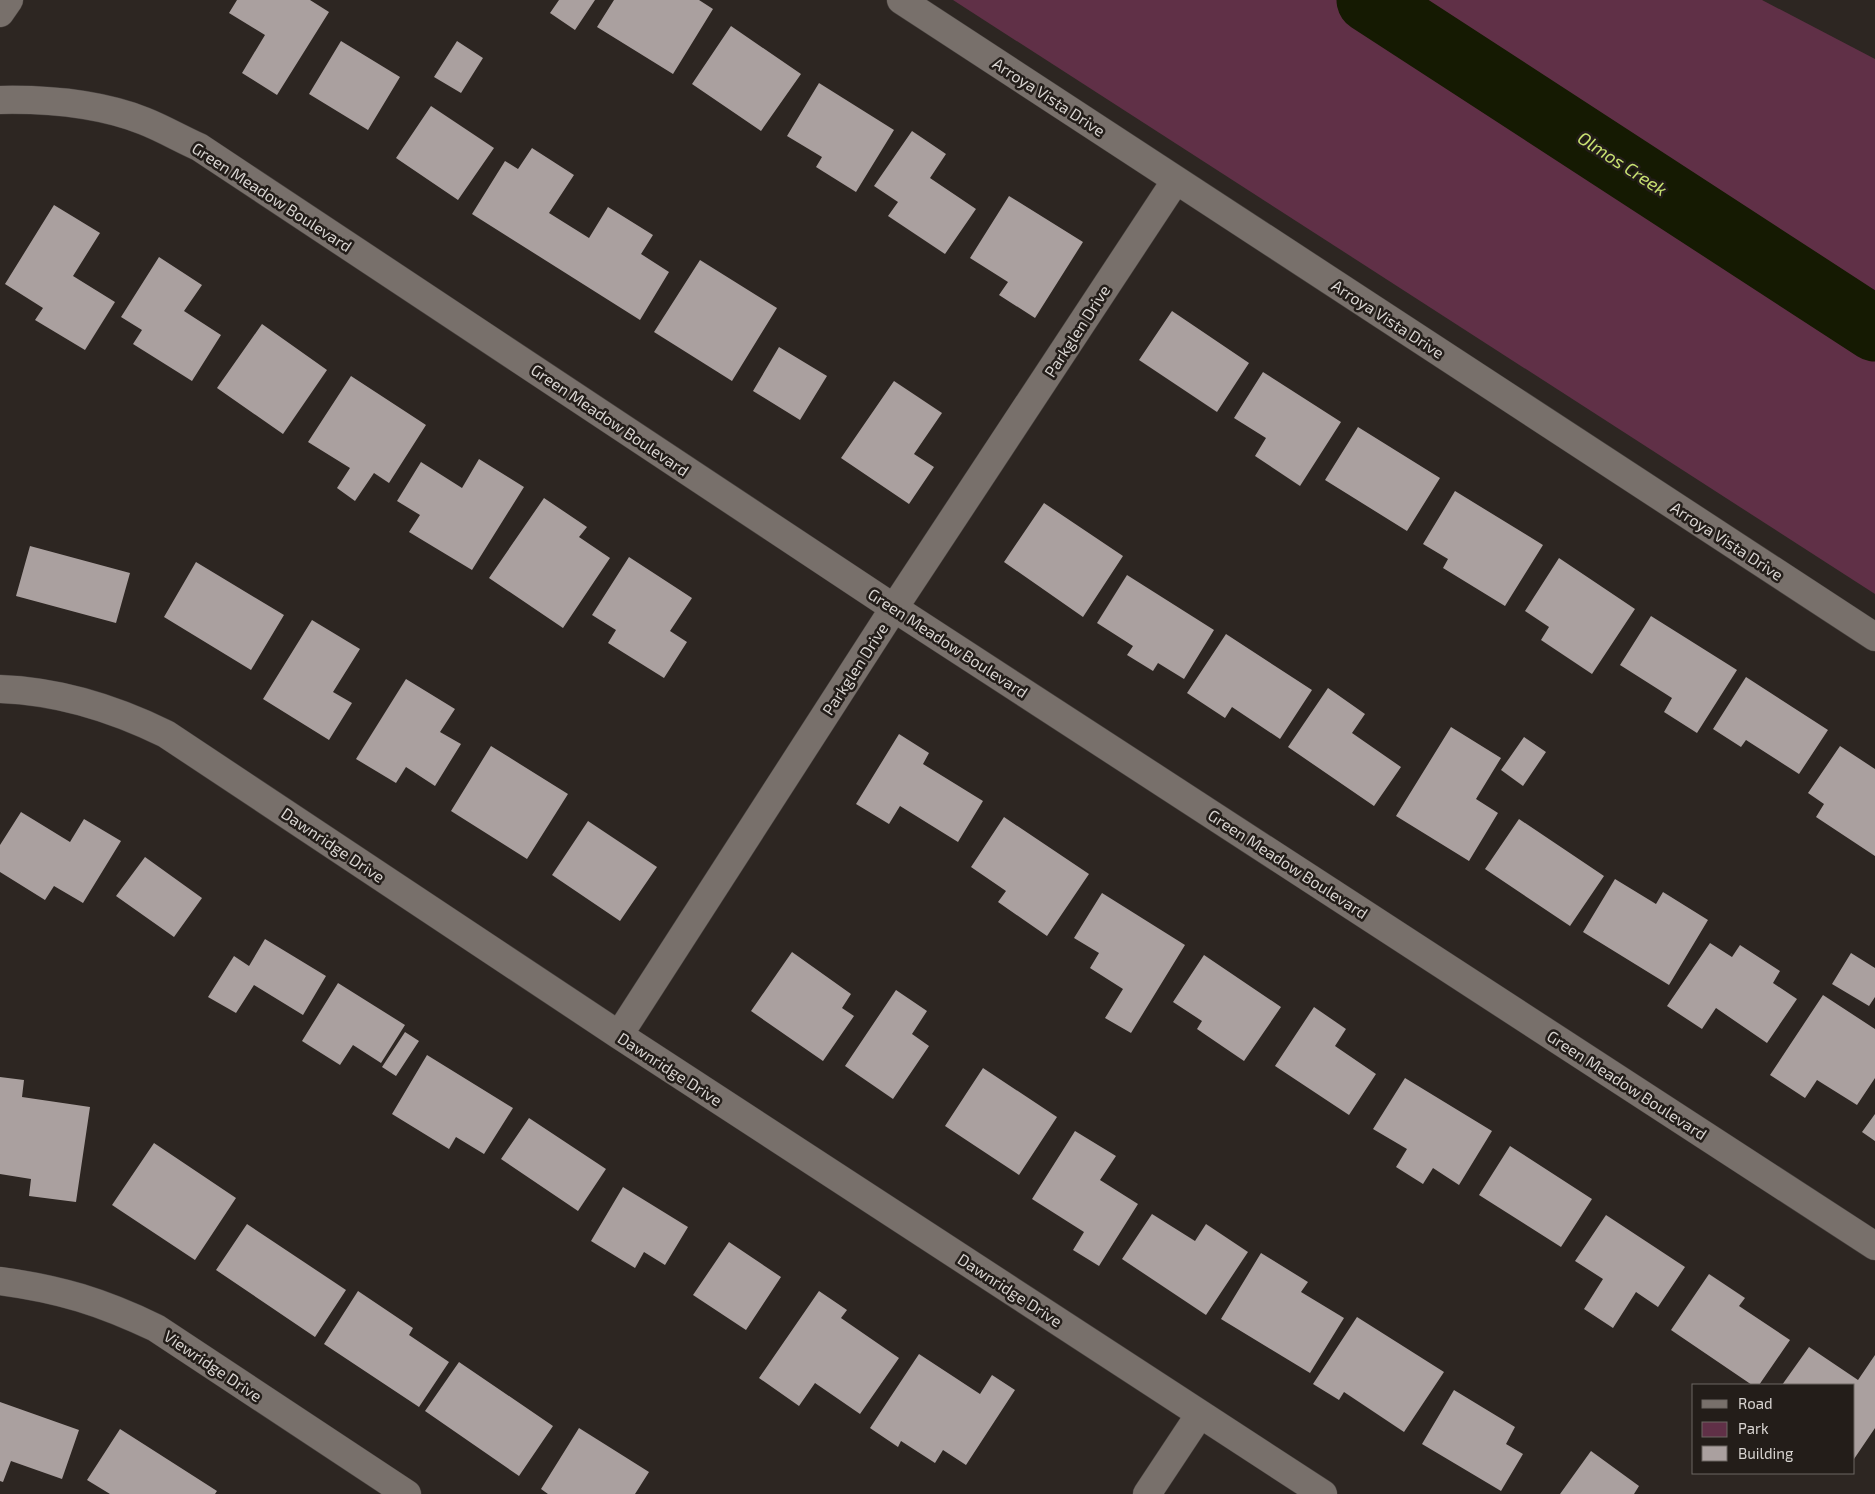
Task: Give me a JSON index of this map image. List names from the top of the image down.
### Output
{
  "streets": {
    "street": [
      "Arroya Vista Drive",
      "Green Meadow Boulevard",
      "Parkglen Drive",
      "Dawnridge Drive",
      "Viewridge Drive"
    ]
  },
  "crossings": [
    ["Arroya Vista Drive", "Parkglen Drive"],
    ["Green Meadow Boulevard", "Parkglen Drive"],
    ["Parkglen Drive", "Dawnridge Drive"]
  ],
  "water": ["Olmos Creek"],
  "legend": ["Road", "Park", "Building"]
}
